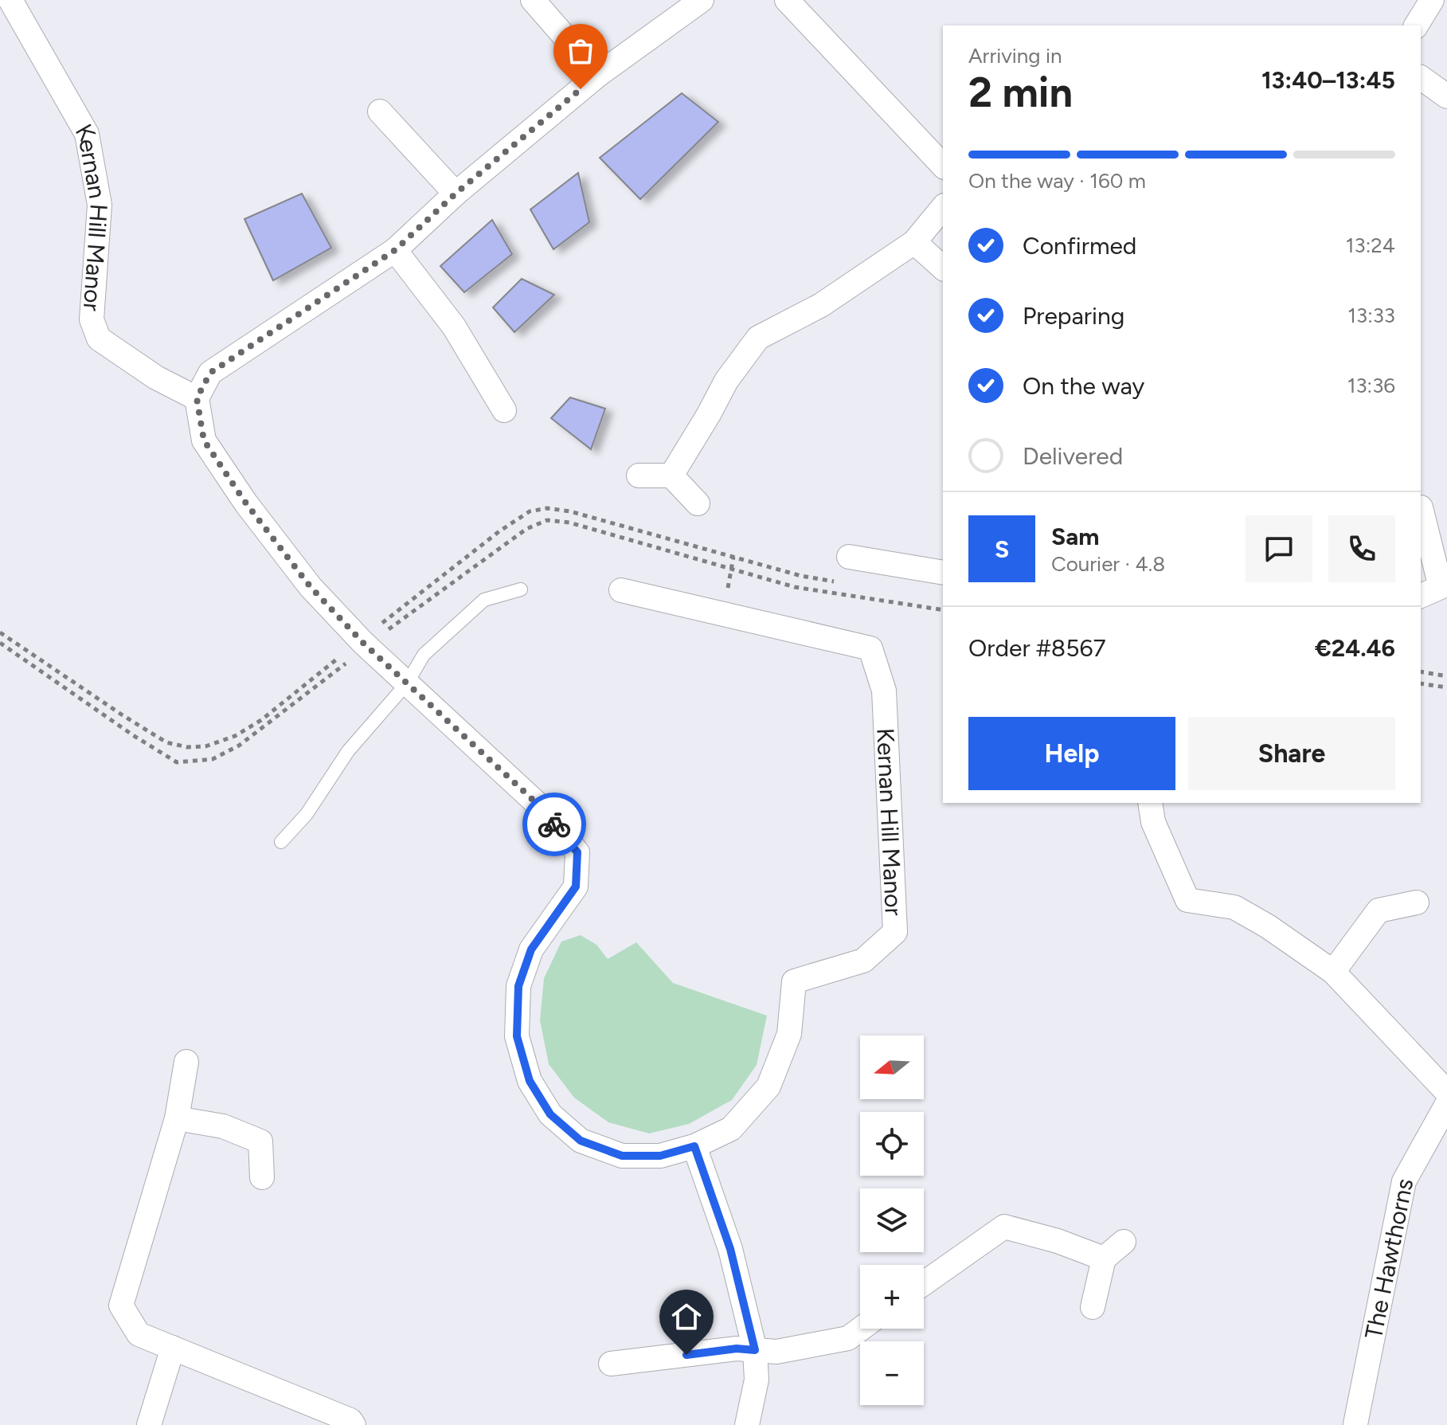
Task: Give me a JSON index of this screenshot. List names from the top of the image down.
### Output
{
  "streets": {
    "street": ["Kernan Hill Manor", "The Hawthorns"]
  },
  "north": "left",
  "page": {
    "heading": ["2 min", "Arriving in", "13:40–13:45"],
    "panel": [
      "Sam",
      "Courier · 4.8",
      "Order #8567",
      "€24.46"
    ],
    "bar": "On the way · 160 m",
    "list": [
      ["Confirmed", "13:24"],
      ["Preparing", "13:33"],
      ["On the way", "13:36"],
      "Delivered"
    ],
    "round": "S",
    "buttons": ["Help", "Share"],
    "map_buttons": ["+", "−"]
  }
}
